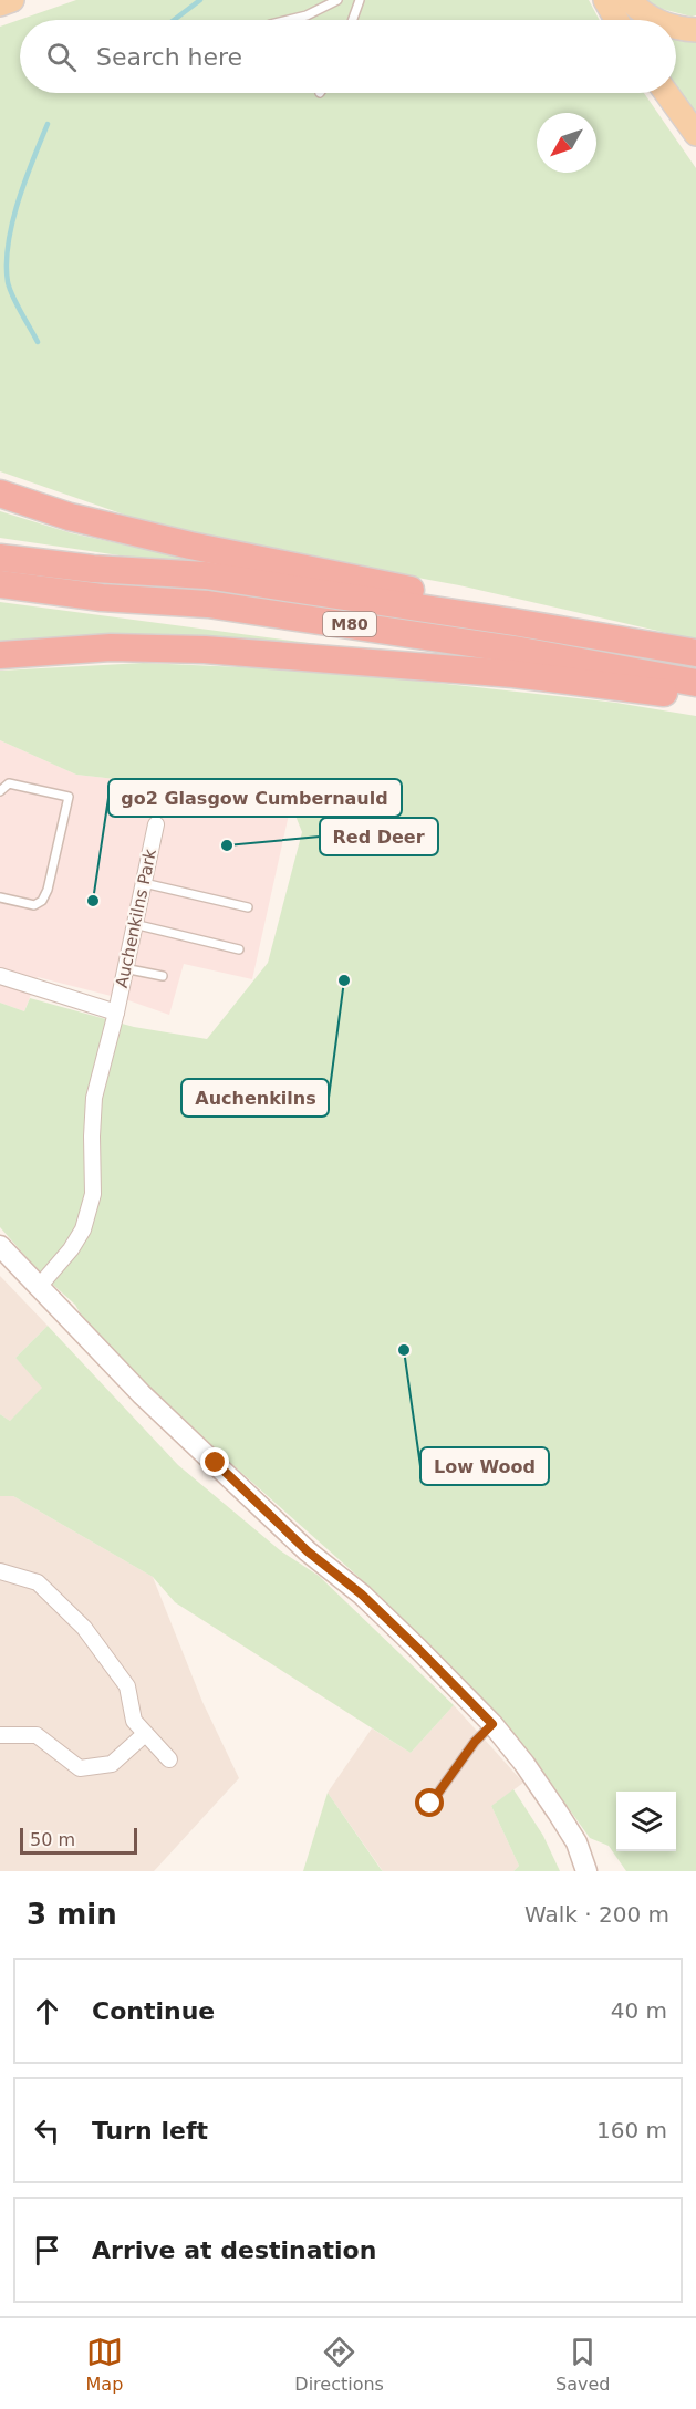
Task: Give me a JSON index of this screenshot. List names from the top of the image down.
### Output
{
  "streets": {
    "highway": ["M80"],
    "street": ["Auchenkilns Park"]
  },
  "places": [
    "Red Deer",
    "go2 Glasgow Cumbernauld",
    "Auchenkilns",
    "Low Wood"
  ],
  "scale_bar": "50 m",
  "north": "bottom left",
  "page": {
    "search": "Search here",
    "scale": "50 m",
    "heading": ["3 min", "Walk · 200 m"],
    "list": [
      ["Continue", "40 m"],
      ["Turn left", "160 m"],
      "Arrive at destination"
    ],
    "nav": ["Map", "Directions", "Saved"]
  }
}
